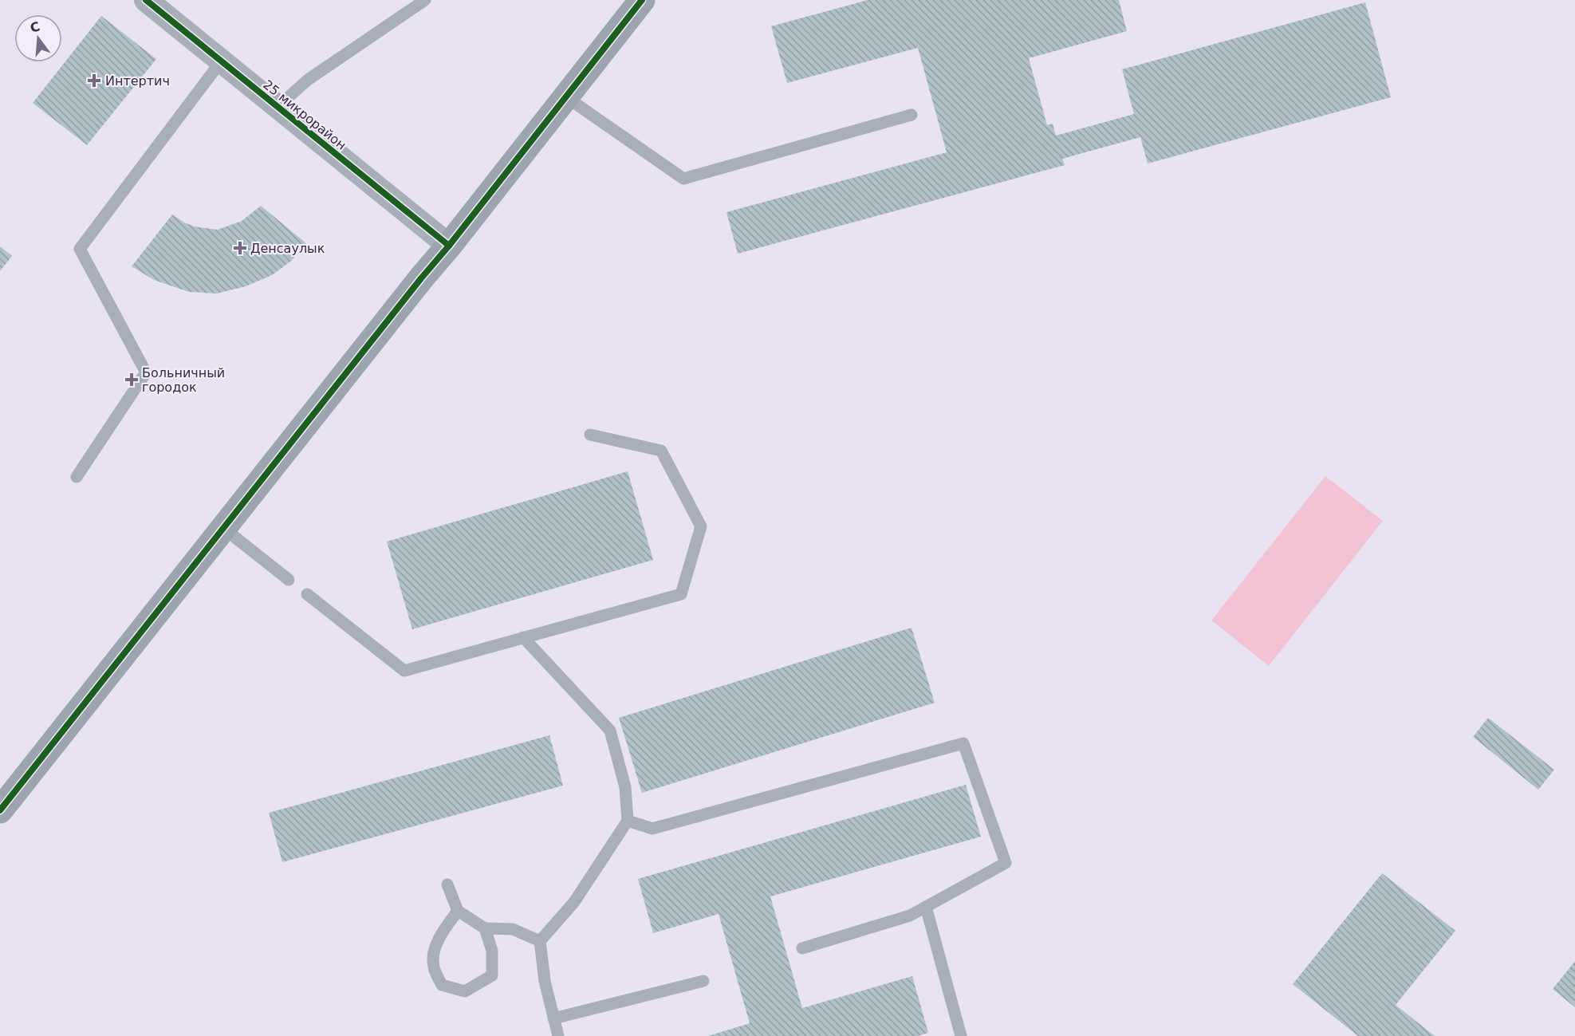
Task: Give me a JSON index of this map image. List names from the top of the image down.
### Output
{
  "streets": {
    "street": ["25 микрорайон"]
  },
  "places": {
    "health": ["Интертич", "Денсаулык", "Больничный городок"]
  },
  "north": "top"
}
